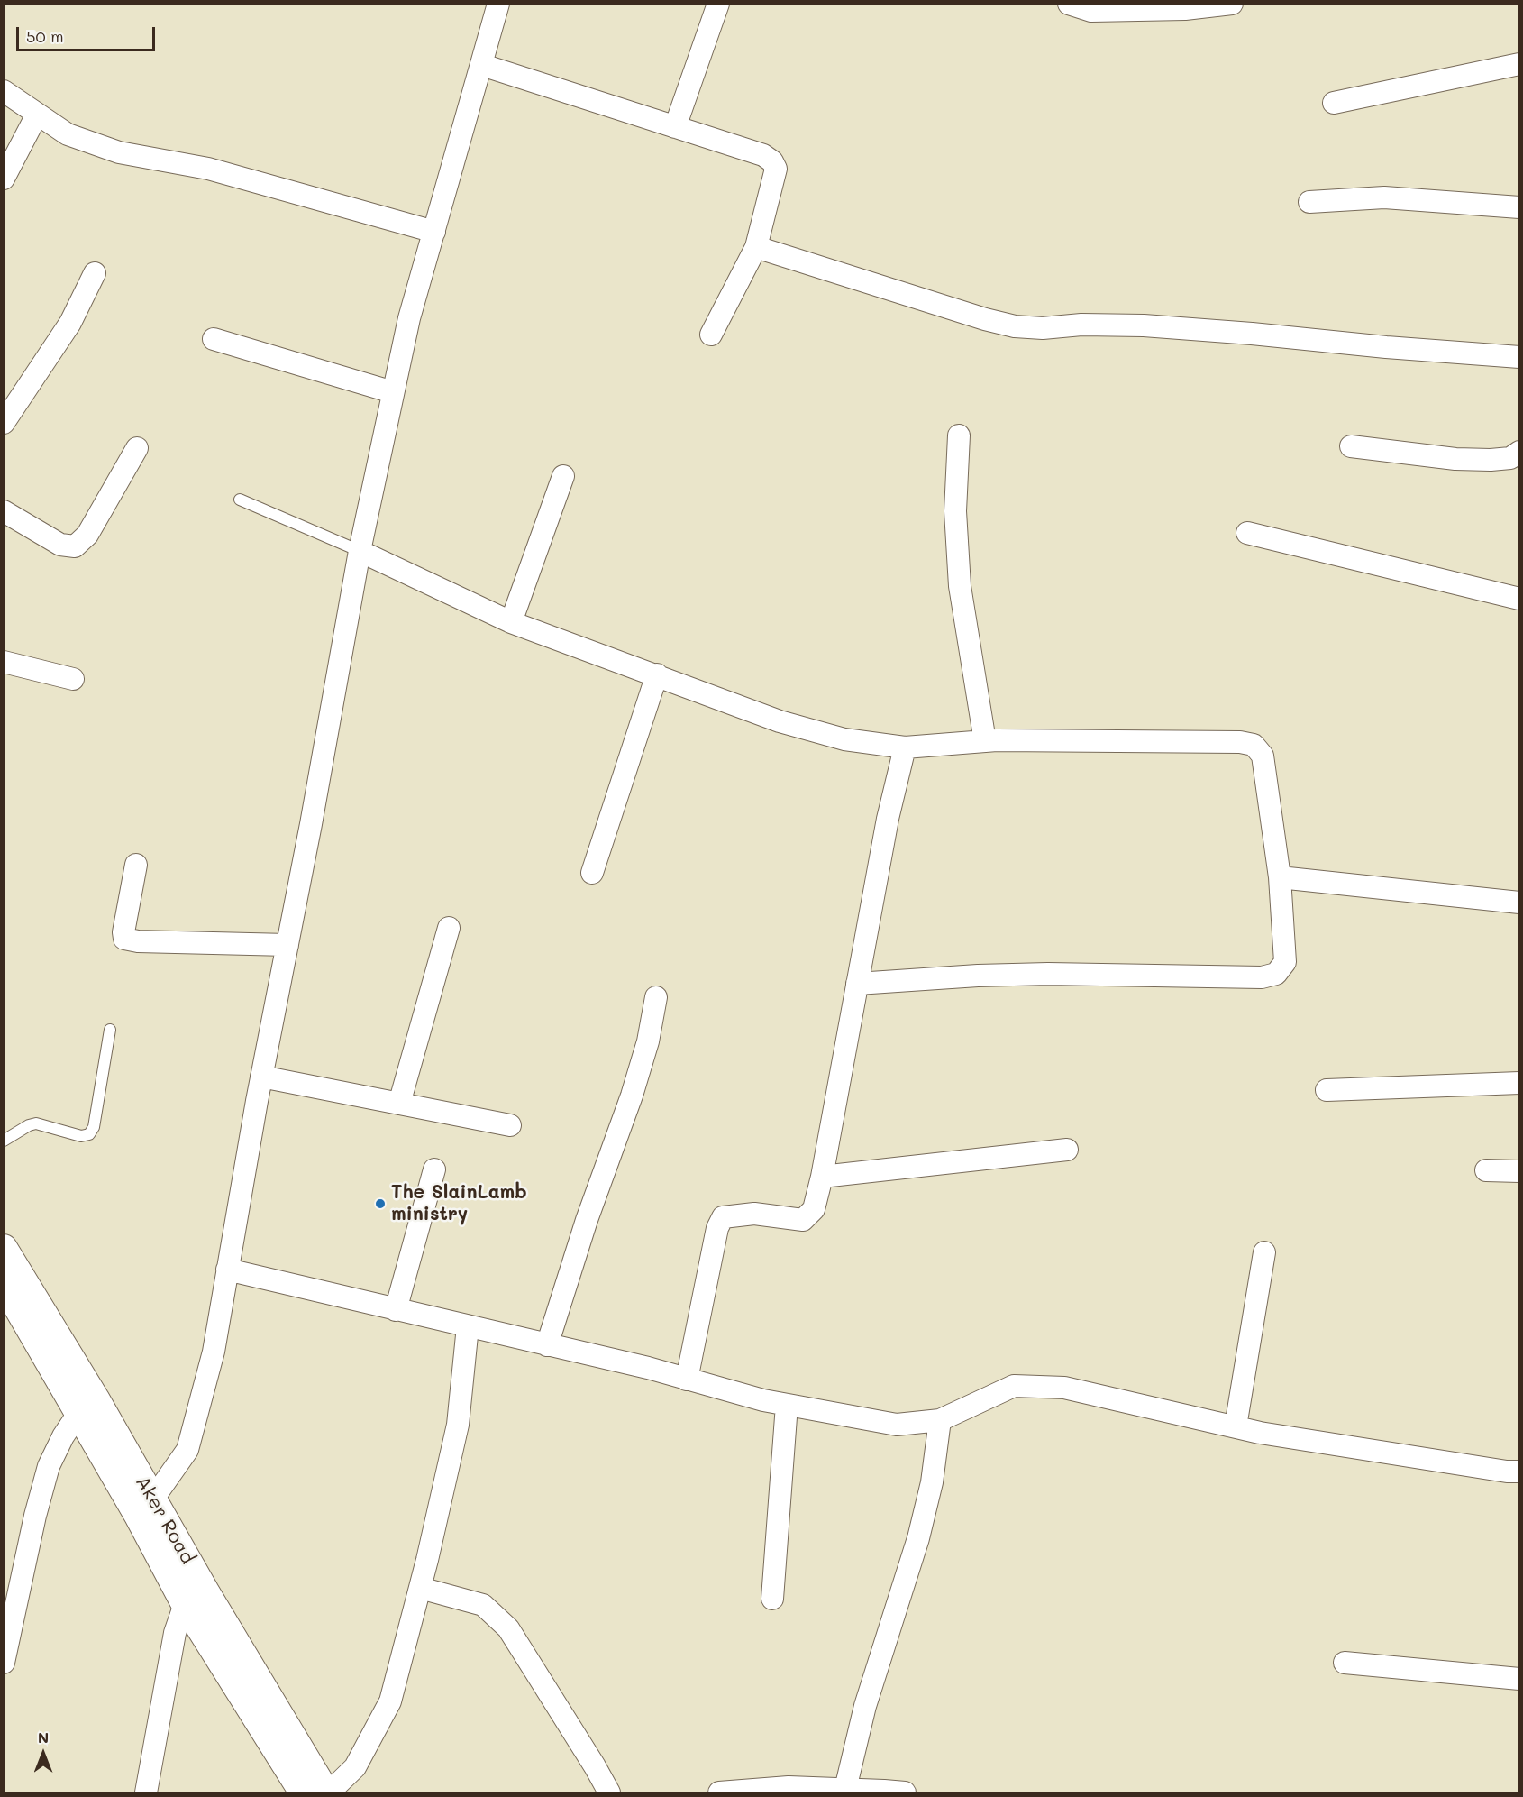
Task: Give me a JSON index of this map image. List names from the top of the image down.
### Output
{
  "streets": {
    "street": ["Aker Road"]
  },
  "places": ["The SlainLamb ministry"],
  "scale_bar": "50 m",
  "north": "top"
}
